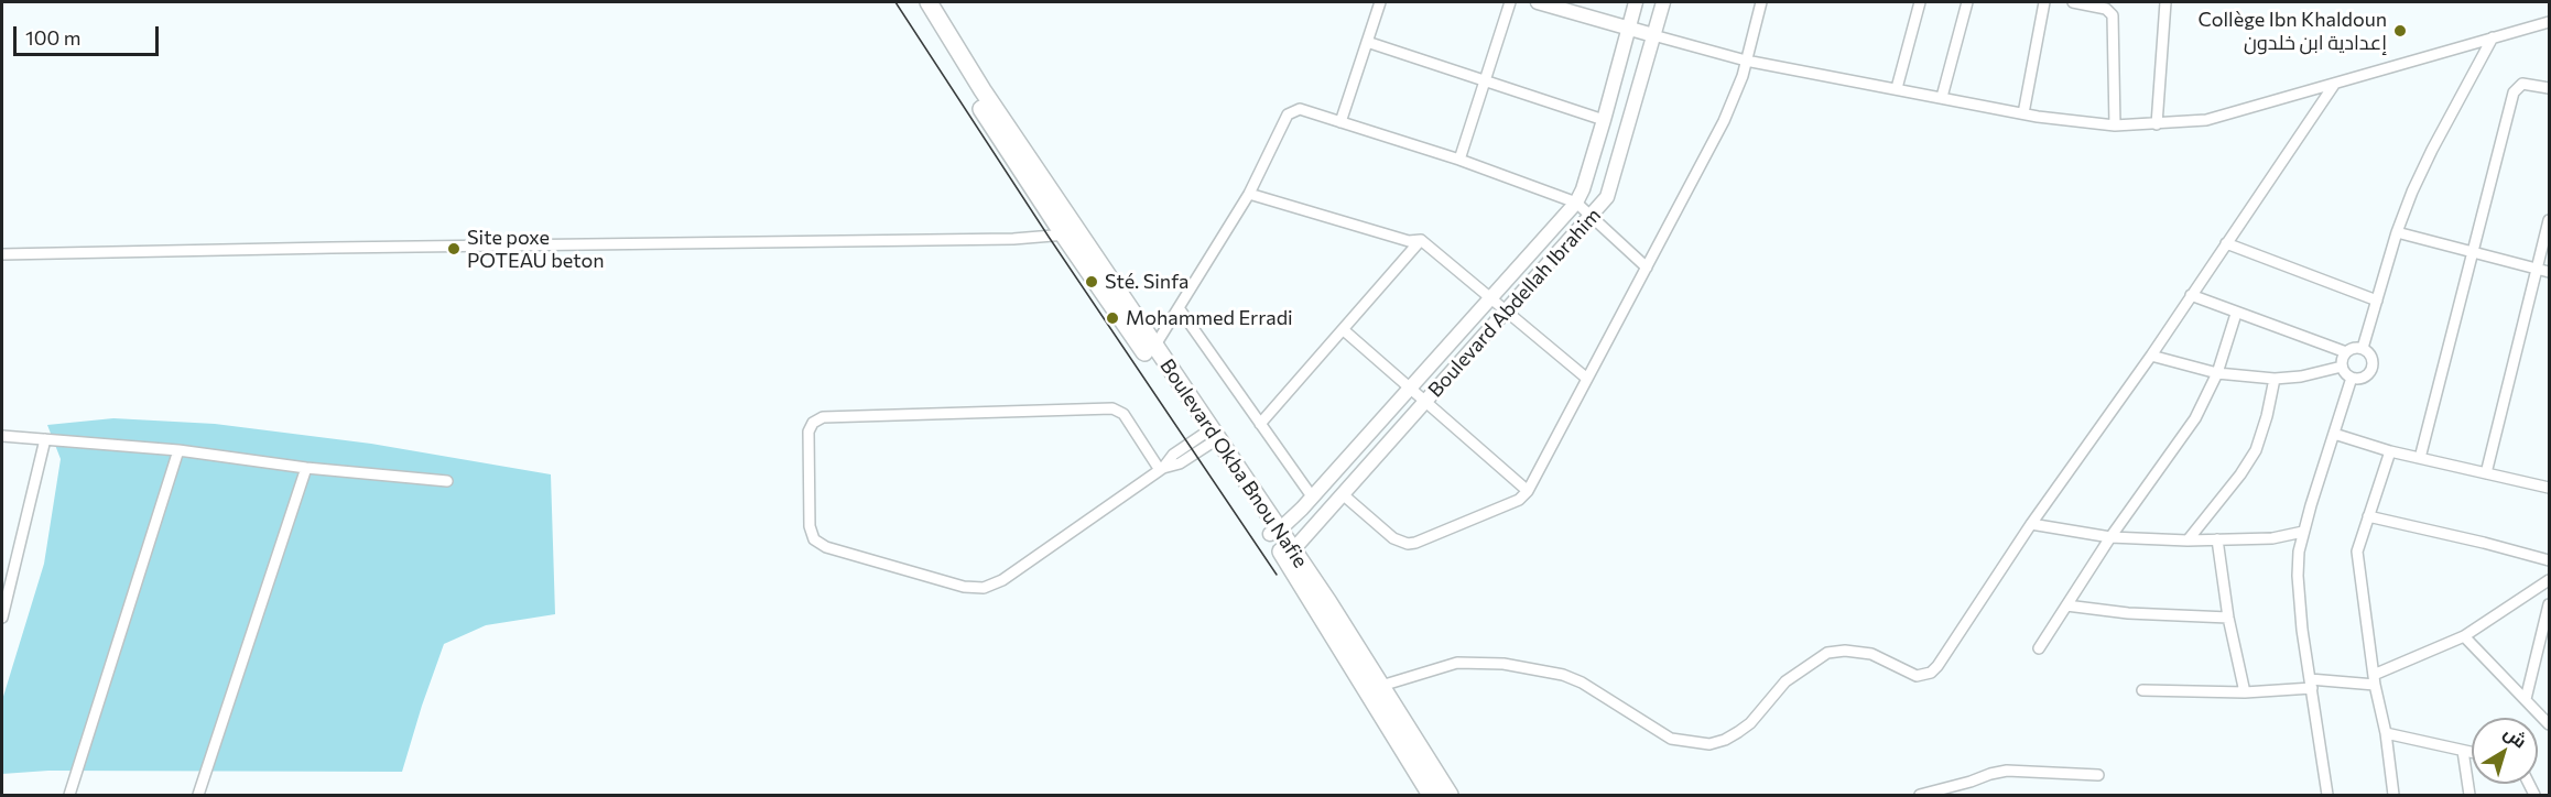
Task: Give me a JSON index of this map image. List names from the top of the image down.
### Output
{
  "streets": {
    "main road": ["Boulevard Okba Bnou Nafie"],
    "street": ["Boulevard Abdellah Ibrahim"]
  },
  "crossings": [
    ["Boulevard Abdellah Ibrahim", "Boulevard Okba Bnou Nafie"]
  ],
  "places": [
    "Collège Ibn Khaldoun إعدادية ابن خلدون",
    "Site poxe POTEAU beton",
    "Sté. Sinfa",
    "Mohammed Erradi"
  ],
  "scale_bar": "100 m",
  "north": "top right"
}
